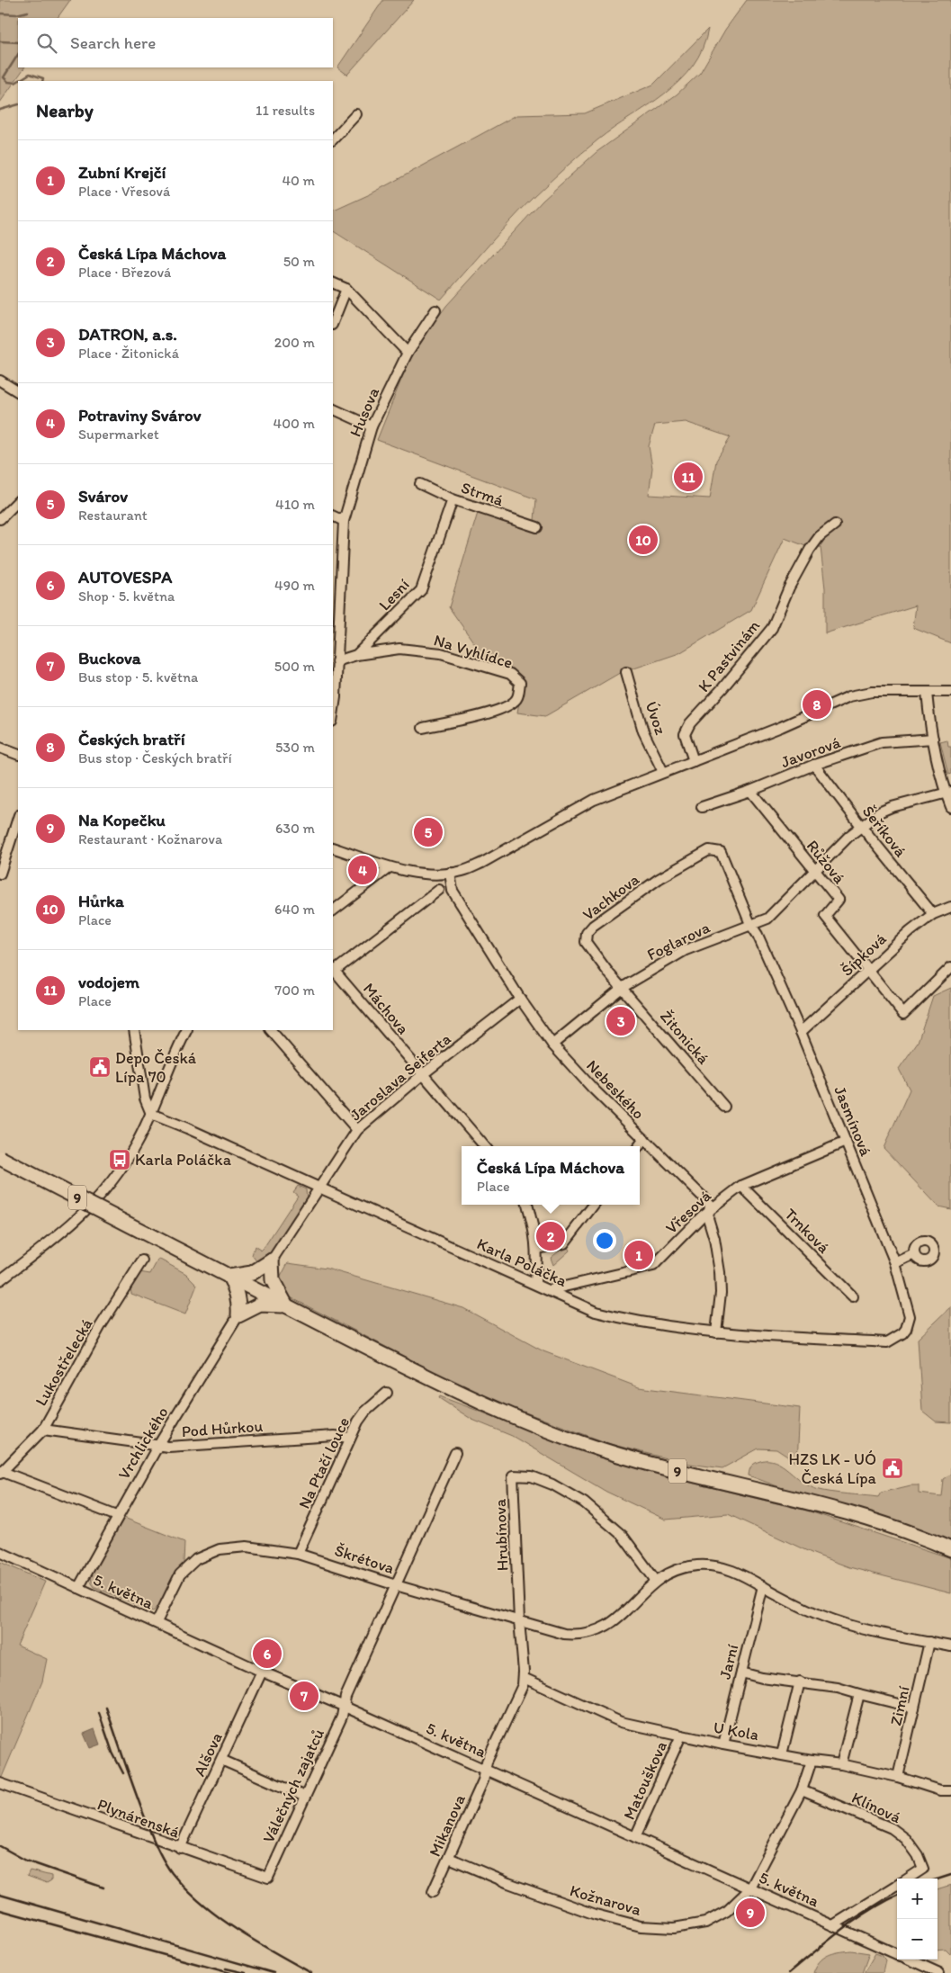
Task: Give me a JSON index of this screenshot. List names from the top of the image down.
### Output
{
  "streets": {
    "main road": ["9"],
    "street": [
      "Husova",
      "Strmá",
      "Lesní",
      "Na Vyhlídce",
      "K Pastvinám",
      "Úvoz",
      "Javorová",
      "Šeříková",
      "Růžová",
      "Vachkova",
      "Foglarova",
      "Šípková",
      "Máchova",
      "Žitonická",
      "Jaroslava Seiferta",
      "Nebeského",
      "Jasmínová",
      "Vřesová",
      "Trnková",
      "Karla Poláčka",
      "Lukostřelecká",
      "Pod Hůrkou",
      "Vrchlického",
      "Na Ptačí louce",
      "Hrubínova",
      "Škrétova",
      "5. května",
      "Jarní",
      "Zimní",
      "U Kola",
      "Alšova",
      "Matouškova",
      "Válečných zajatců",
      "Klínová",
      "Plynárenská",
      "Mikanova",
      "Kožnarova"
    ]
  },
  "crossings": [
    ["Husova", "Lesní"],
    ["Strmá", "Lesní"],
    ["Lesní", "Na Vyhlídce"],
    ["Javorová", "Šeříková"],
    ["Javorová", "Růžová"],
    ["Šeříková", "Foglarova"],
    ["Šeříková", "Šípková"],
    ["Růžová", "Foglarova"],
    ["Růžová", "Šípková"],
    ["Vachkova", "Foglarova"],
    ["Vachkova", "Žitonická"],
    ["Vachkova", "Jasmínová"],
    ["Foglarova", "Žitonická"],
    ["Foglarova", "Jasmínová"],
    ["Šípková", "Jasmínová"],
    ["Máchova", "Jaroslava Seiferta"],
    ["Jaroslava Seiferta", "Nebeského"],
    ["Jaroslava Seiferta", "Karla Poláčka"],
    ["Nebeského", "Vřesová"],
    ["Nebeského", "Karla Poláčka"],
    ["Jasmínová", "Vřesová"],
    ["Jasmínová", "Karla Poláčka"],
    ["Vřesová", "Trnková"],
    ["Vřesová", "Karla Poláčka"],
    ["Lukostřelecká", "Pod Hůrkou"],
    ["Lukostřelecká", "Vrchlického"],
    ["Pod Hůrkou", "Vrchlického"],
    ["Pod Hůrkou", "Na Ptačí louce"],
    ["Vrchlického", "5. května"],
    ["Na Ptačí louce", "Škrétova"],
    ["Hrubínova", "Škrétova"],
    ["Hrubínova", "5. května"],
    ["Hrubínova", "U Kola"],
    ["Hrubínova", "Mikanova"],
    ["Škrétova", "5. května"],
    ["Škrétova", "Válečných zajatců"],
    ["5. května", "Alšova"],
    ["5. května", "Matouškova"],
    ["5. května", "Válečných zajatců"],
    ["5. května", "Mikanova"],
    ["5. května", "Kožnarova"],
    ["Jarní", "U Kola"],
    ["Zimní", "U Kola"],
    ["U Kola", "Matouškova"],
    ["U Kola", "Kožnarova"],
    ["Alšova", "Plynárenská"],
    ["Válečných zajatců", "Plynárenská"],
    ["Klínová", "Kožnarova"],
    ["Mikanova", "Kožnarova"]
  ],
  "places": {
    "public building": ["Depo Česká Lípa 70", "HZS LK - UÓ Česká Lípa"],
    "bus stop": ["Karla Poláčka"]
  },
  "page": {
    "search": "Search here",
    "heading": ["Nearby", "11 results"],
    "list": [
      {
        "mark": "1",
        "name": "Zubní Krejčí",
        "note": "Place · Vřesová",
        "value": "40 m"
      },
      {
        "mark": "2",
        "name": "Česká Lípa Máchova",
        "note": "Place · Březová",
        "value": "50 m"
      },
      {
        "mark": "3",
        "name": "DATRON, a.s.",
        "note": "Place · Žitonická",
        "value": "200 m"
      },
      {
        "mark": "4",
        "name": "Potraviny Svárov",
        "note": "Supermarket",
        "value": "400 m"
      },
      {
        "mark": "5",
        "name": "Svárov",
        "note": "Restaurant",
        "value": "410 m"
      },
      {
        "mark": "6",
        "name": "AUTOVESPA",
        "note": "Shop · 5. května",
        "value": "490 m"
      },
      {
        "mark": "7",
        "name": "Buckova",
        "note": "Bus stop · 5. května",
        "value": "500 m"
      },
      {
        "mark": "8",
        "name": "Českých bratří",
        "note": "Bus stop · Českých bratří",
        "value": "530 m"
      },
      {
        "mark": "9",
        "name": "Na Kopečku",
        "note": "Restaurant · Kožnarova",
        "value": "630 m"
      },
      {
        "mark": "10",
        "name": "Hůrka",
        "note": "Place",
        "value": "640 m"
      },
      {
        "mark": "11",
        "name": "vodojem",
        "note": "Place",
        "value": "700 m"
      }
    ],
    "pins": [
      "11",
      "10",
      "8",
      "5",
      "4",
      "3",
      "2",
      "1",
      "6",
      "7",
      "9"
    ],
    "popup": ["Česká Lípa Máchova", "Place"],
    "map_buttons": ["+", "−"]
  }
}
